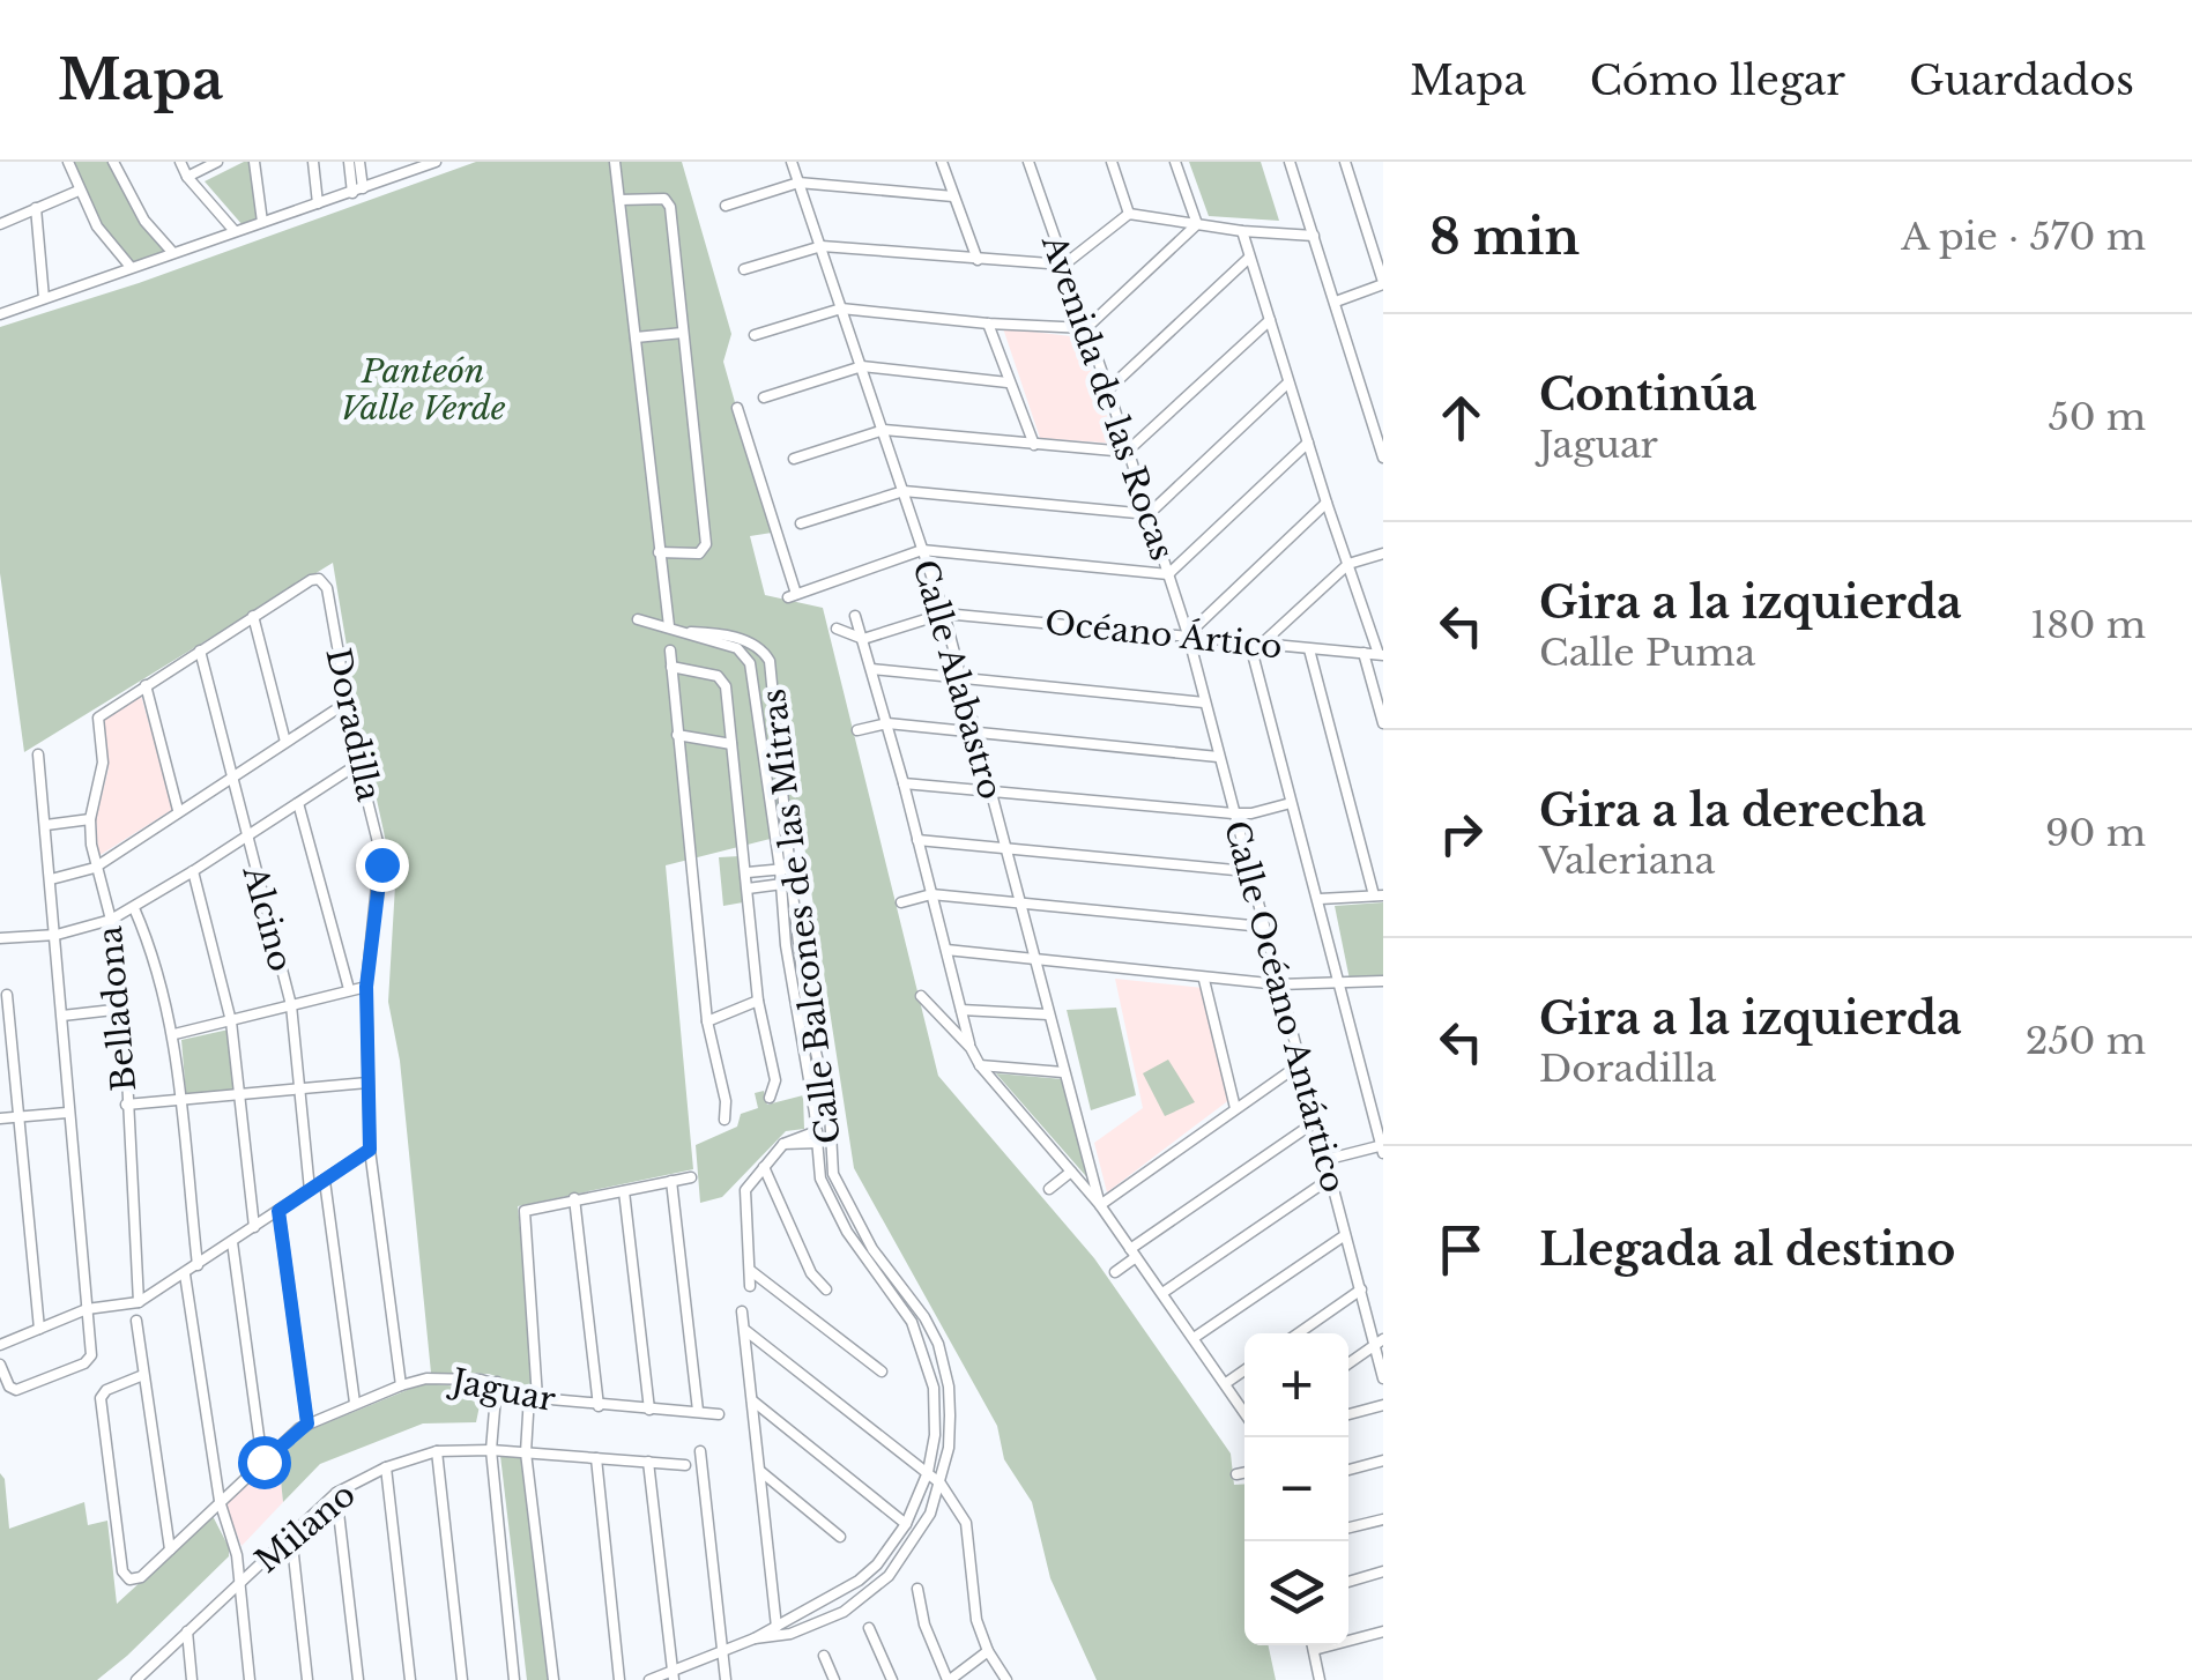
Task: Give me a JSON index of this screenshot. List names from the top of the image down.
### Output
{
  "streets": {
    "street": [
      "Avenida de las Rocas",
      "Océano Ártico",
      "Calle Alabastro",
      "Doradilla",
      "Calle Balcones de las Mitras",
      "Alcino",
      "Calle Océano Antártico",
      "Belladona",
      "Jaguar",
      "Milano"
    ]
  },
  "crossings": [
    ["Avenida de las Rocas", "Océano Ártico"],
    ["Avenida de las Rocas", "Calle Océano Antártico"],
    ["Océano Ártico", "Calle Alabastro"],
    ["Océano Ártico", "Calle Océano Antártico"],
    ["Doradilla", "Jaguar"]
  ],
  "parks": ["Panteón Valle Verde"],
  "page": {
    "header": "Mapa",
    "nav": ["Mapa", "Cómo llegar", "Guardados"],
    "heading": ["8 min", "A pie · 570 m"],
    "list": [
      ["Continúa", "Jaguar", "50 m"],
      ["Gira a la izquierda", "Calle Puma", "180 m"],
      ["Gira a la derecha", "Valeriana", "90 m"],
      ["Gira a la izquierda", "Doradilla", "250 m"],
      "Llegada al destino"
    ],
    "map_buttons": ["+", "−"]
  }
}
